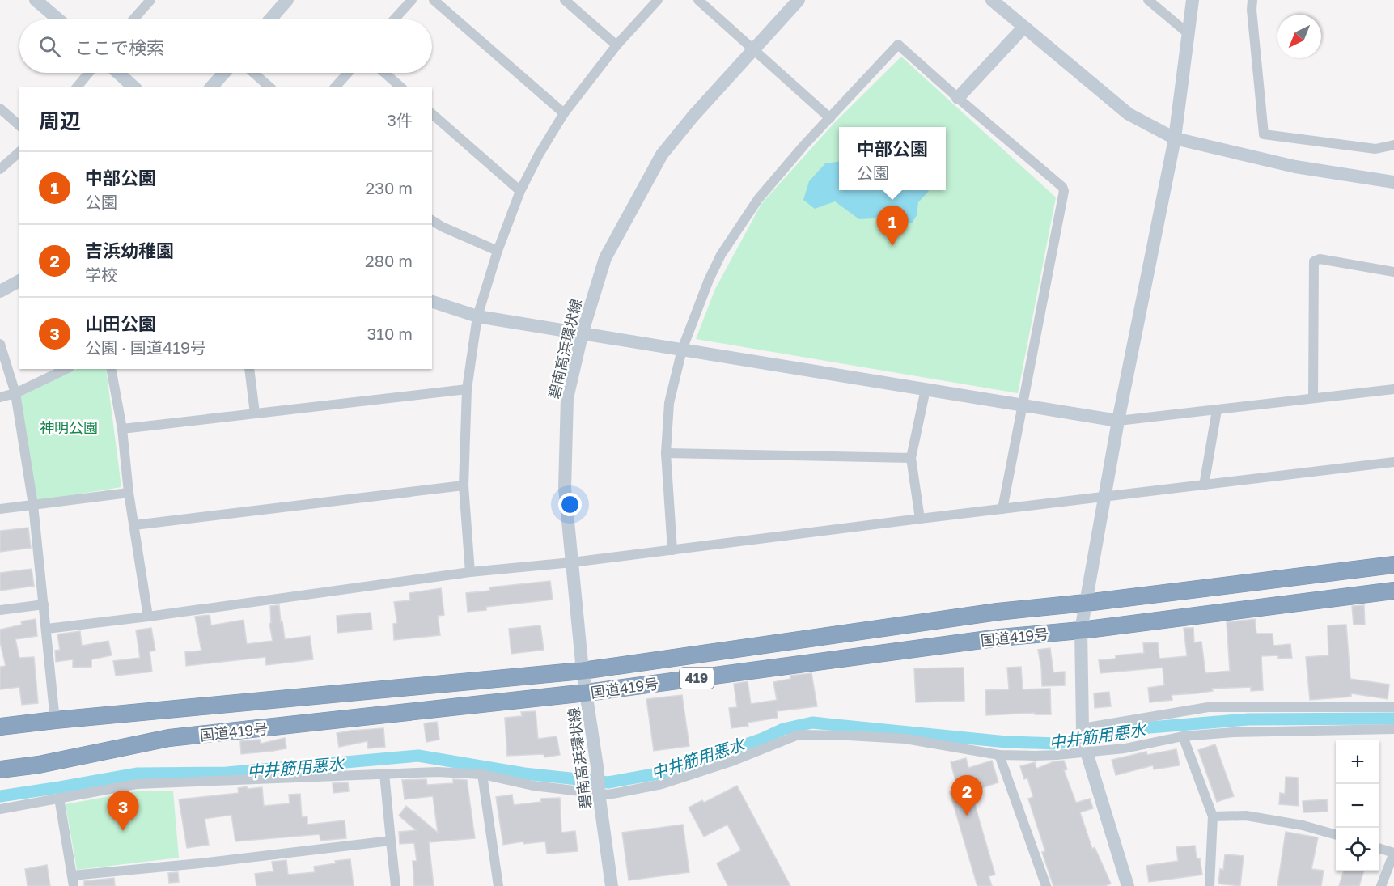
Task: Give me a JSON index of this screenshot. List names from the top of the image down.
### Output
{
  "streets": {
    "highway": ["国道419号", "419"],
    "street": ["碧南高浜環状線"]
  },
  "crossings": [
    ["碧南高浜環状線", "国道419号"]
  ],
  "water": ["中井筋用悪水"],
  "parks": ["神明公園"],
  "north": "bottom left",
  "page": {
    "search": "ここで検索",
    "heading": ["周辺", "3件"],
    "popup": ["中部公園", "公園"],
    "list": [
      {
        "mark": "1",
        "name": "中部公園",
        "note": "公園",
        "value": "230 m"
      },
      {
        "mark": "2",
        "name": "吉浜幼稚園",
        "note": "学校",
        "value": "280 m"
      },
      {
        "mark": "3",
        "name": "山田公園",
        "note": "公園 · 国道419号",
        "value": "310 m"
      }
    ],
    "pins": ["1", "2", "3"],
    "map_buttons": ["+", "−"]
  }
}
